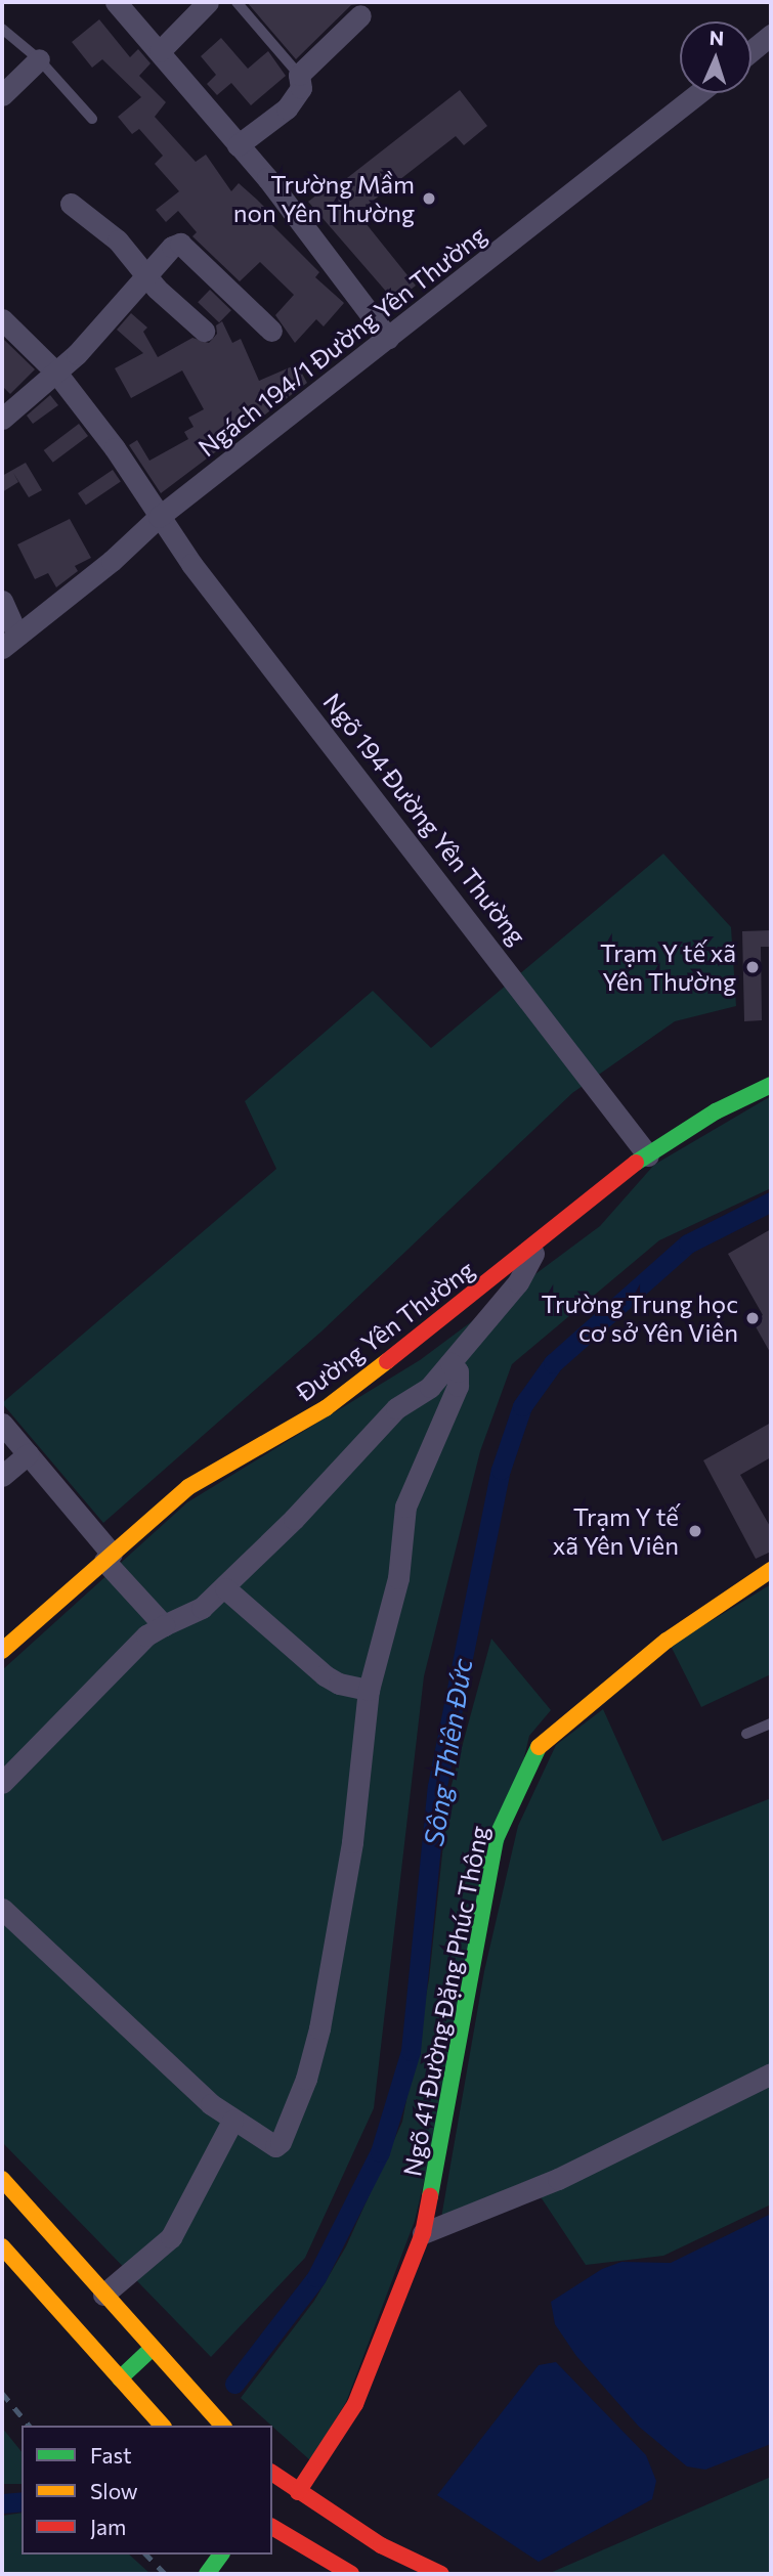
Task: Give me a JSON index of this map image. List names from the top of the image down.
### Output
{
  "streets": {
    "main road": ["Đường Yên Thường", "Ngõ 41 Đường Đặng Phúc Thông"],
    "street": ["Ngách 194/1 Đường Yên Thường", "Ngõ 194 Đường Yên Thường"]
  },
  "crossings": [
    ["Ngách 194/1 Đường Yên Thường", "Ngõ 194 Đường Yên Thường"],
    ["Ngõ 194 Đường Yên Thường", "Đường Yên Thường"]
  ],
  "water": ["Sông Thiên Đức"],
  "places": [
    "Trường Mầm non Yên Thường",
    "Trạm Y tế xã Yên Thường",
    "Trường Trung học cơ sở Yên Viên",
    "Trạm Y tế xã Yên Viên"
  ],
  "legend": ["Fast", "Slow", "Jam"],
  "north": "top"
}
